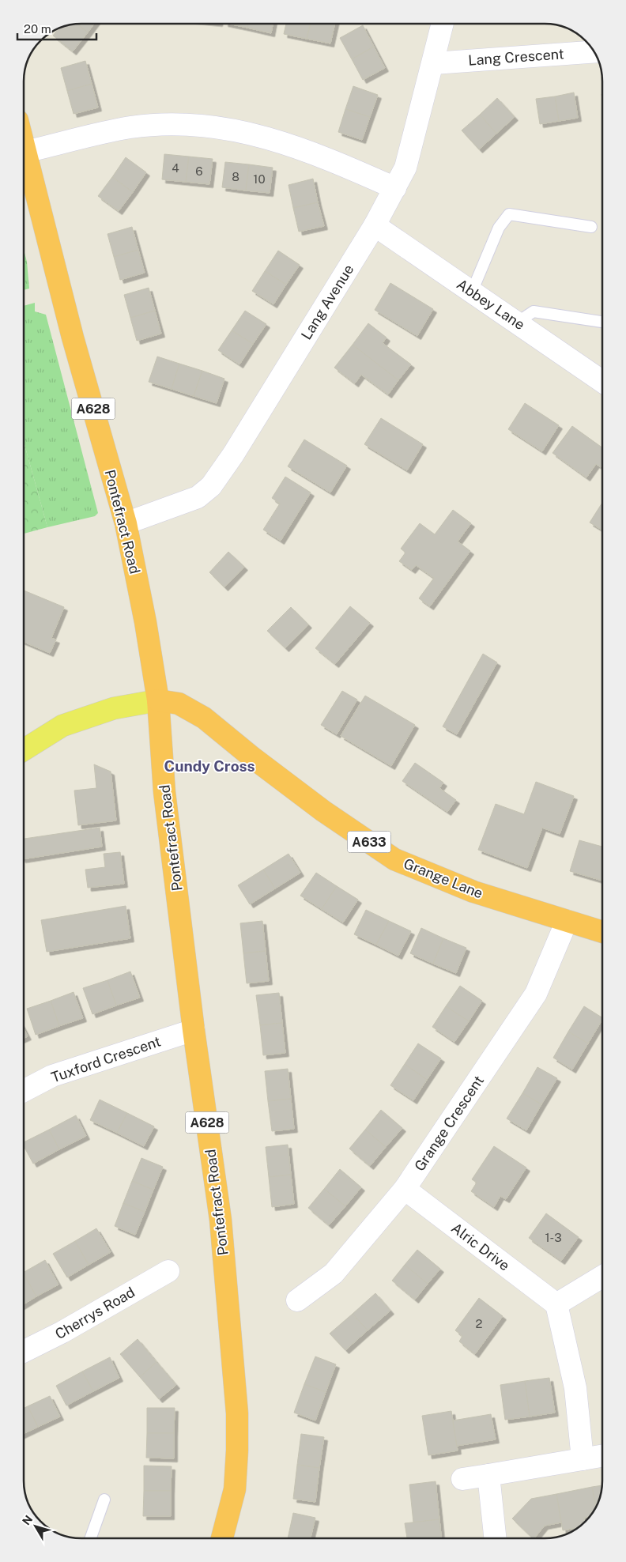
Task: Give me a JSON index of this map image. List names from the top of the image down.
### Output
{
  "streets": {
    "highway": [
      "A628",
      "Pontefract Road",
      "A633",
      "Grange Lane"
    ],
    "street": [
      "Lang Crescent",
      "Lang Avenue",
      "Abbey Lane",
      "Tuxford Crescent",
      "Grange Crescent",
      "Alric Drive",
      "Cherrys Road"
    ]
  },
  "crossings": [
    ["Lang Crescent", "Lang Avenue"],
    ["Lang Avenue", "Abbey Lane"],
    ["Lang Avenue", "Pontefract Road"],
    ["Pontefract Road", "A633"],
    ["Pontefract Road", "Grange Lane"],
    ["Pontefract Road", "Tuxford Crescent"],
    ["A633", "Grange Lane"],
    ["Grange Lane", "Grange Crescent"],
    ["Grange Crescent", "Alric Drive"]
  ],
  "districts": ["Cundy Cross"],
  "house_numbers": [
    "4",
    "6",
    "8",
    "10",
    "1-3",
    "2"
  ],
  "scale_bar": "20 m",
  "north": "top left"
}
